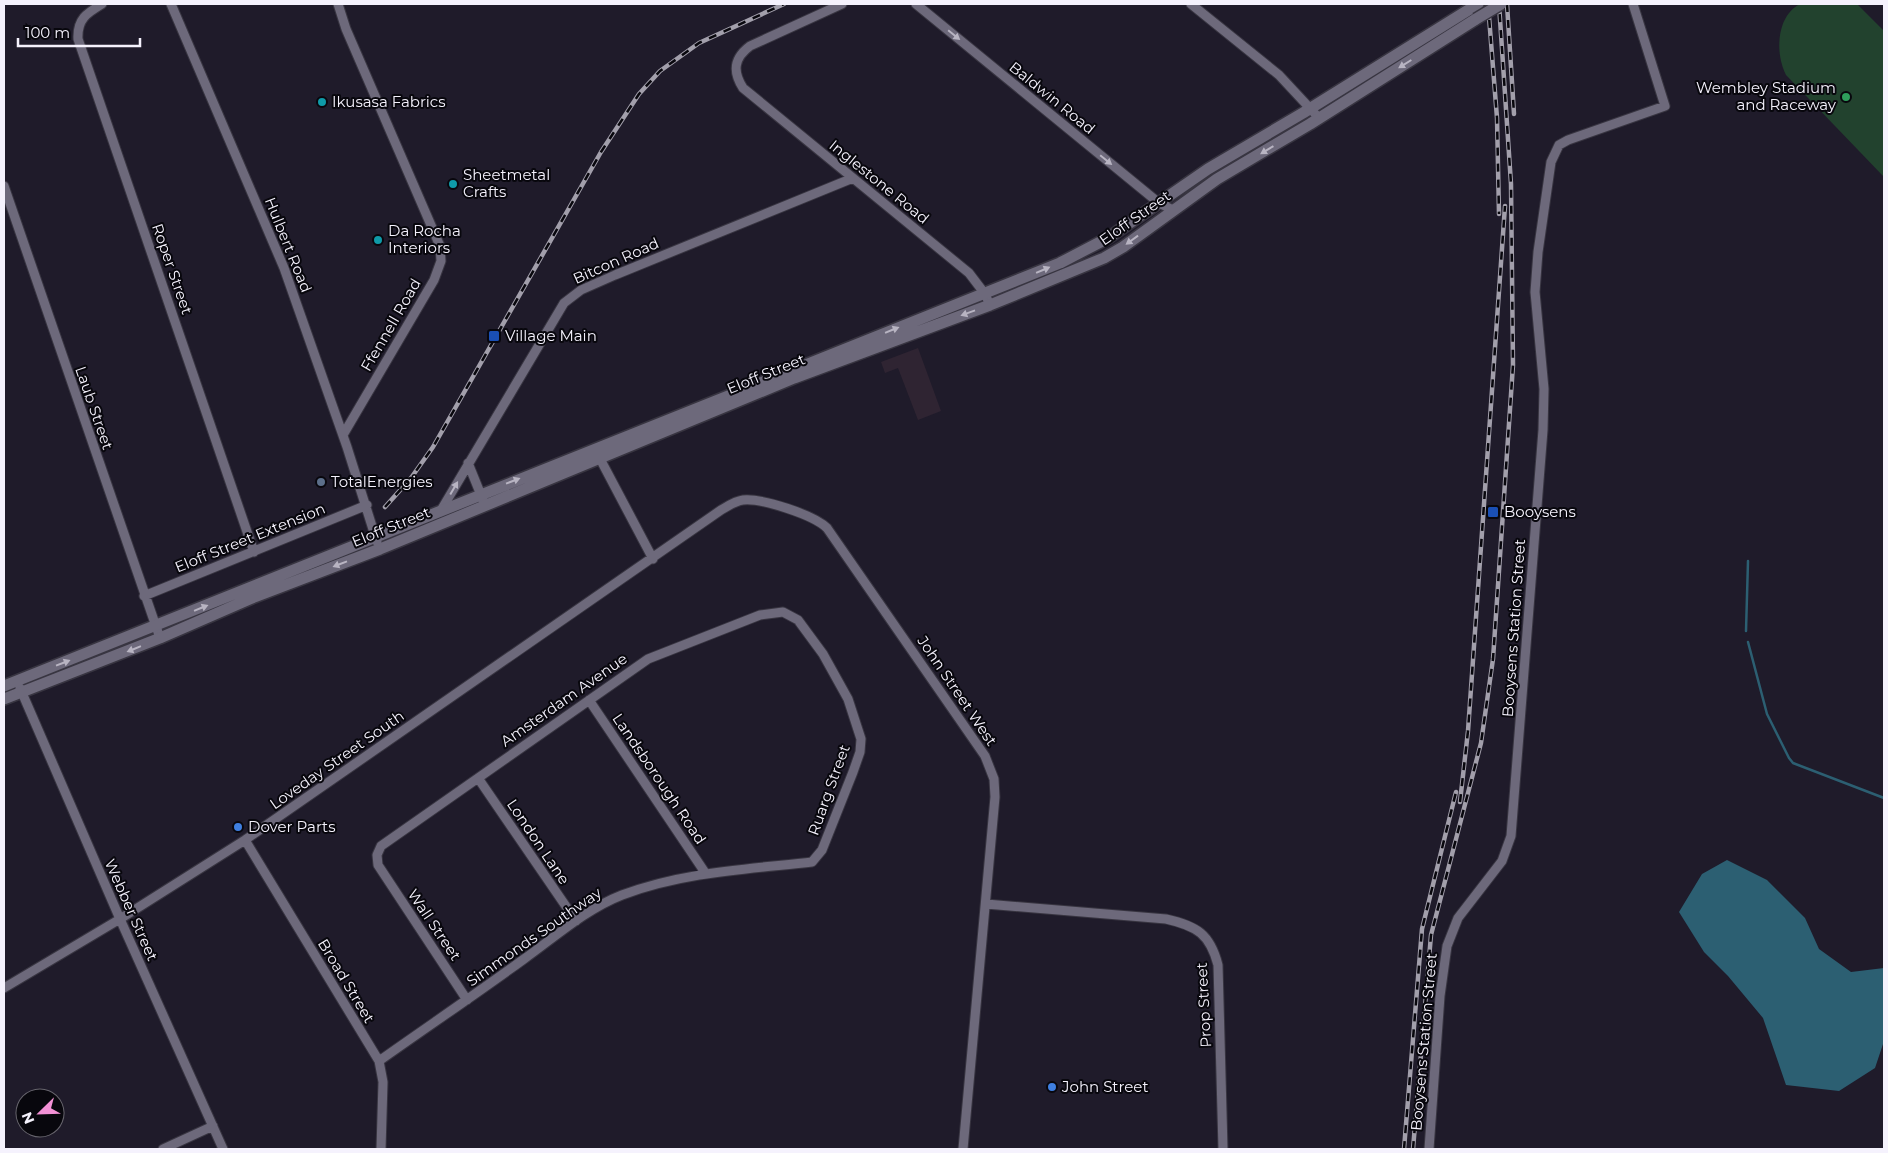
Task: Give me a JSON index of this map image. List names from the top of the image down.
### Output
{
  "streets": {
    "street": [
      "Baldwin Road",
      "Inglestone Road",
      "Eloff Street",
      "Hulbert Road",
      "Bitcon Road",
      "Roper Street",
      "Ffennell Road",
      "Laub Street",
      "Eloff Street Extension",
      "Booysens Station Street",
      "John Street West",
      "Amsterdam Avenue",
      "Loveday Street South",
      "Landsborough Road",
      "Ruarg Street",
      "London Lane",
      "Webber Street",
      "Wall Street",
      "Simmonds Southway",
      "Broad Street",
      "Prop Street"
    ]
  },
  "crossings": [
    ["Baldwin Road", "Eloff Street"],
    ["Inglestone Road", "Eloff Street"],
    ["Inglestone Road", "Bitcon Road"],
    ["Eloff Street", "Hulbert Road"],
    ["Eloff Street", "Bitcon Road"],
    ["Eloff Street", "Laub Street"],
    ["Eloff Street", "Webber Street"],
    ["Hulbert Road", "Ffennell Road"],
    ["Hulbert Road", "Eloff Street Extension"],
    ["Roper Street", "Eloff Street Extension"],
    ["Laub Street", "Eloff Street Extension"],
    ["John Street West", "Loveday Street South"],
    ["John Street West", "Prop Street"],
    ["Amsterdam Avenue", "Landsborough Road"],
    ["Amsterdam Avenue", "Ruarg Street"],
    ["Amsterdam Avenue", "London Lane"],
    ["Amsterdam Avenue", "Wall Street"],
    ["Loveday Street South", "Webber Street"],
    ["Loveday Street South", "Broad Street"],
    ["Landsborough Road", "Simmonds Southway"],
    ["Ruarg Street", "Simmonds Southway"],
    ["London Lane", "Simmonds Southway"],
    ["Wall Street", "Simmonds Southway"],
    ["Simmonds Southway", "Broad Street"]
  ],
  "one_way": ["Baldwin Road"],
  "places": {
    "other": [
      "Wembley Stadium and Raceway",
      "Ikusasa Fabrics",
      "Sheetmetal Crafts",
      "Da Rocha Interiors",
      "TotalEnergies",
      "Dover Parts",
      "John Street"
    ],
    "transit": ["Village Main", "Booysens"]
  },
  "scale_bar": "100 m",
  "north": "bottom left"
}
